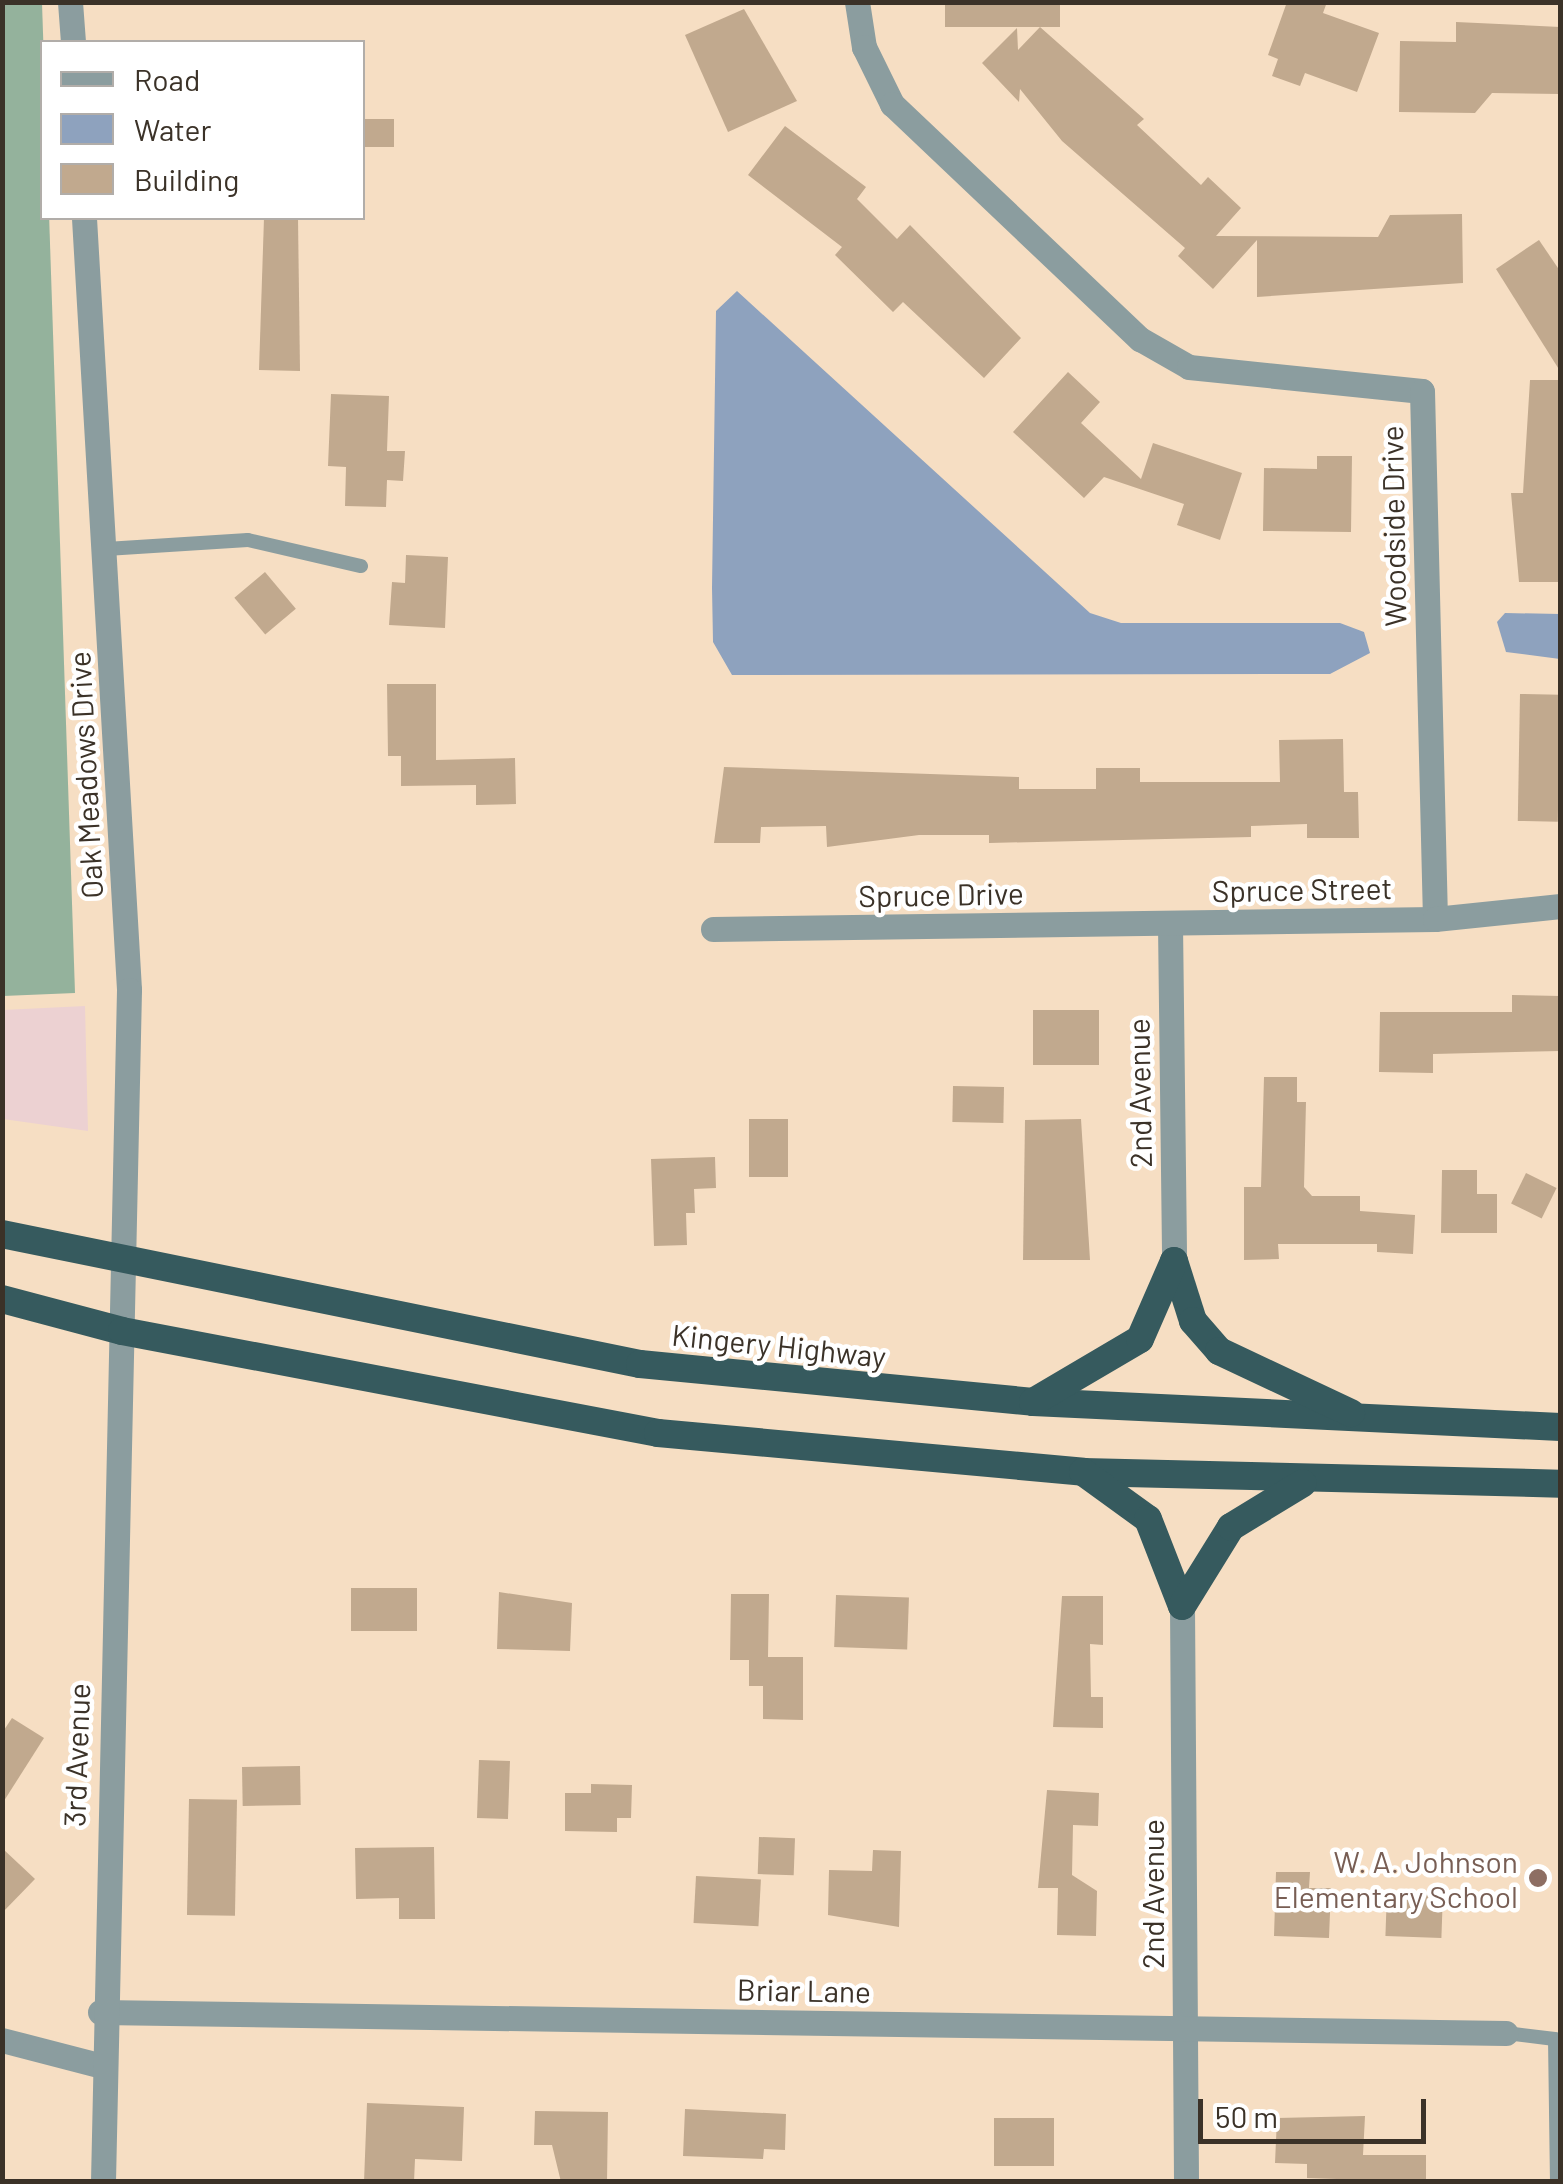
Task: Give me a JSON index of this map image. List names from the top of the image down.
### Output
{
  "streets": {
    "highway": ["Kingery Highway"],
    "street": [
      "Woodside Drive",
      "Oak Meadows Drive",
      "Spruce Street",
      "Spruce Drive",
      "2nd Avenue",
      "3rd Avenue",
      "Briar Lane"
    ]
  },
  "crossings": [
    ["Woodside Drive", "Spruce Street"],
    ["Oak Meadows Drive", "Kingery Highway"],
    ["Oak Meadows Drive", "3rd Avenue"],
    ["Spruce Street", "Spruce Drive"],
    ["Spruce Street", "2nd Avenue"],
    ["Spruce Drive", "2nd Avenue"],
    ["2nd Avenue", "Briar Lane"],
    ["3rd Avenue", "Briar Lane"]
  ],
  "places": ["W. A. Johnson Elementary School"],
  "legend": ["Road", "Water", "Building"],
  "scale_bar": "50 m"
}
